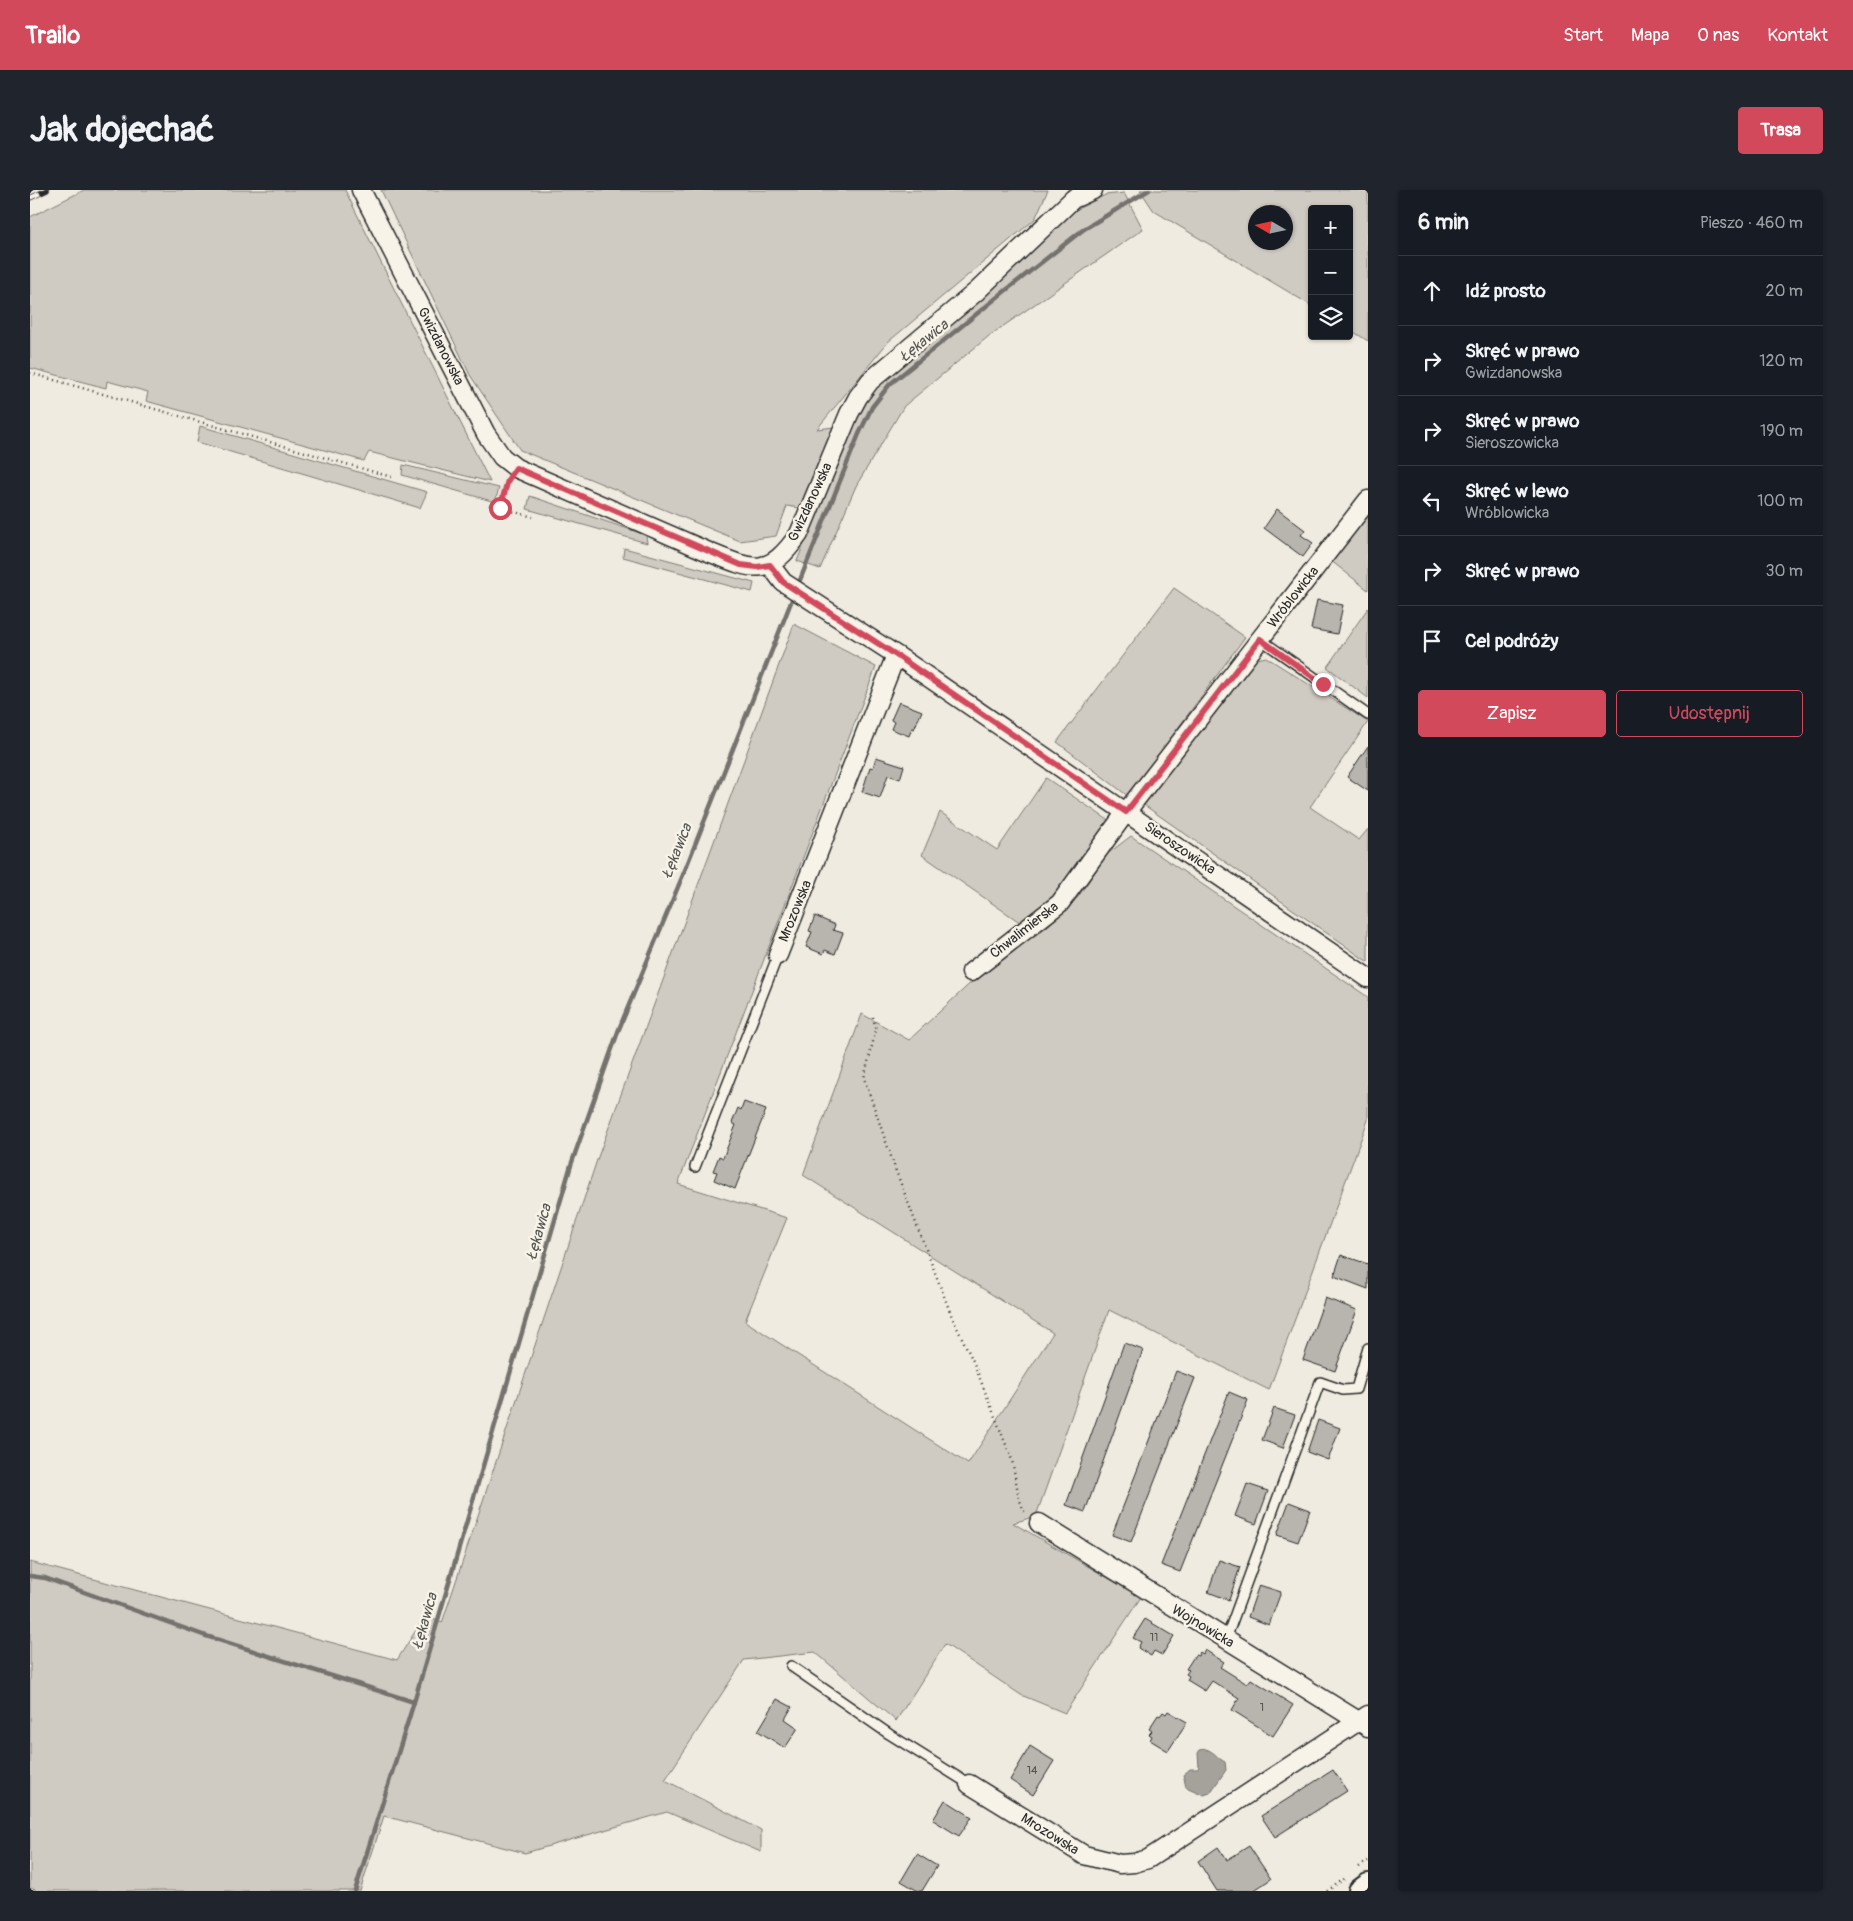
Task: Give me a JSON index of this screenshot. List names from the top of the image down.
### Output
{
  "streets": {
    "street": [
      "Gwizdanowska",
      "Wróblowicka",
      "Sieroszowicka",
      "Mrozowska",
      "Chwalimierska",
      "Wojnowicka"
    ]
  },
  "crossings": [
    ["Gwizdanowska", "Sieroszowicka"],
    ["Wróblowicka", "Sieroszowicka"],
    ["Wróblowicka", "Chwalimierska"],
    ["Sieroszowicka", "Mrozowska"],
    ["Sieroszowicka", "Chwalimierska"],
    ["Mrozowska", "Wojnowicka"]
  ],
  "water": ["Łękawica"],
  "house_numbers": ["11", "1", "14"],
  "north": "left",
  "page": {
    "header": "Trailo",
    "nav": [
      "Start",
      "Mapa",
      "O nas",
      "Kontakt"
    ],
    "buttons": [
      "Trasa",
      ["Zapisz", "Udostępnij"]
    ],
    "title": "Jak dojechać",
    "heading": ["6 min", "Pieszo · 460 m"],
    "map_buttons": ["+", "−"],
    "list": [
      ["Idź prosto", "20 m"],
      ["Skręć w prawo", "Gwizdanowska", "120 m"],
      ["Skręć w prawo", "Sieroszowicka", "190 m"],
      ["Skręć w lewo", "Wróblowicka", "100 m"],
      ["Skręć w prawo", "30 m"],
      "Cel podróży"
    ]
  }
}
